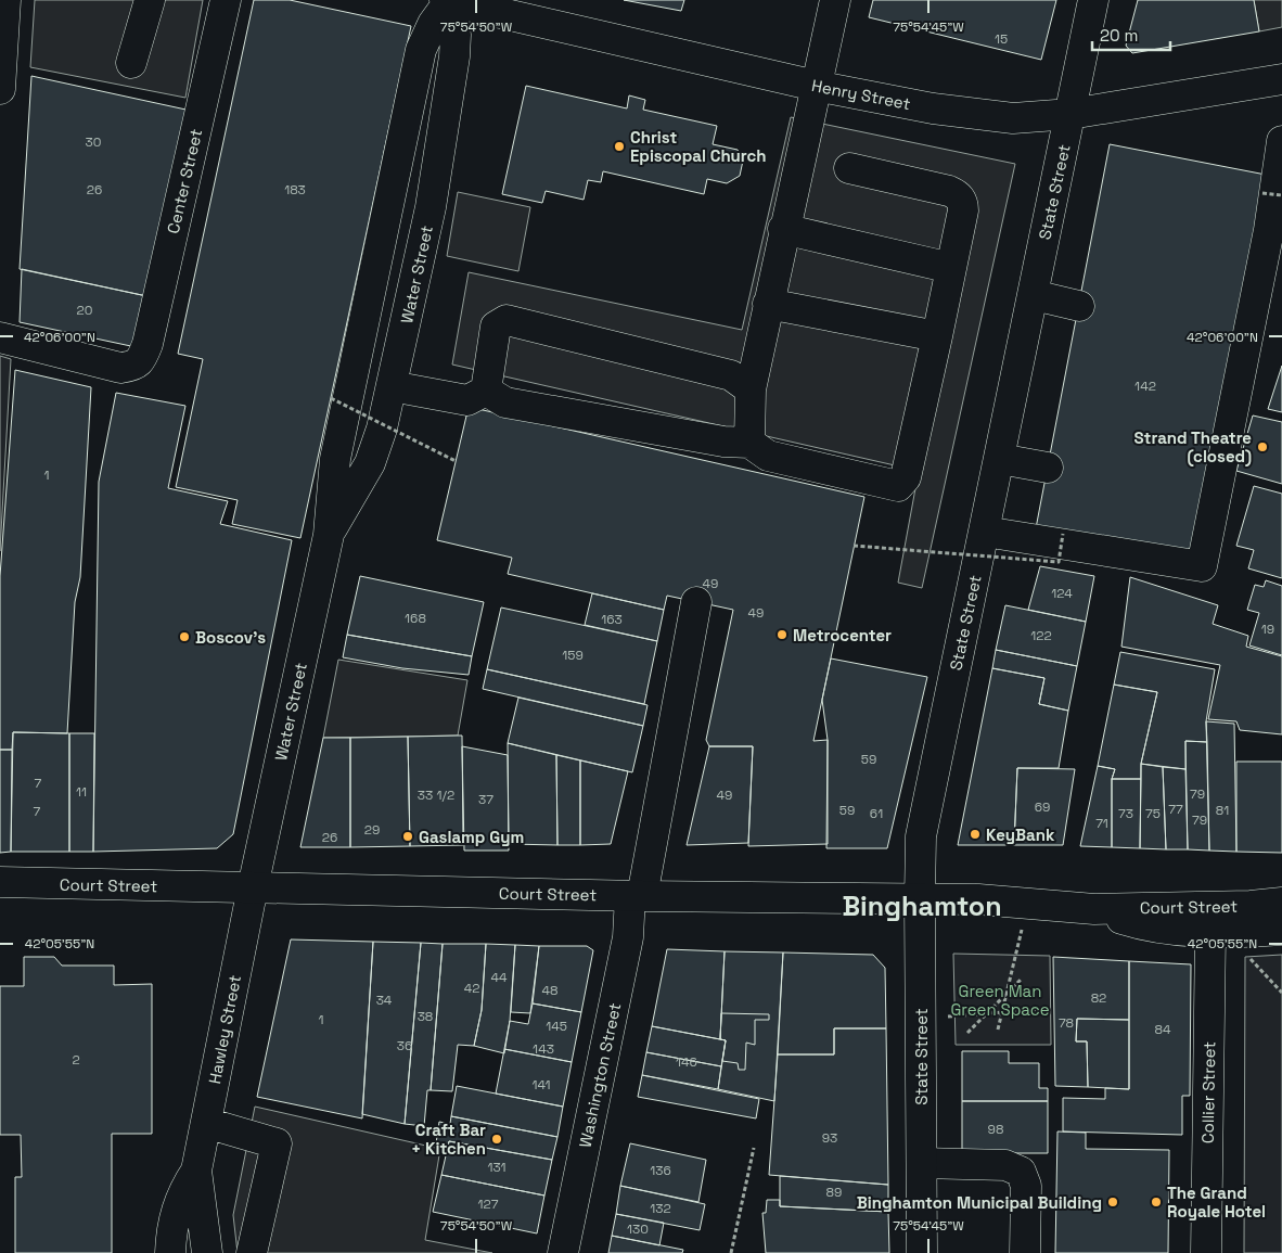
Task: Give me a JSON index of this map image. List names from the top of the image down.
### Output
{
  "streets": {
    "street": [
      "Henry Street",
      "Center Street",
      "State Street",
      "Water Street",
      "Court Street",
      "Hawley Street",
      "Washington Street",
      "Collier Street"
    ]
  },
  "crossings": [
    ["Henry Street", "State Street"],
    ["Henry Street", "Water Street"],
    ["State Street", "Court Street"],
    ["Water Street", "Court Street"],
    ["Water Street", "Hawley Street"],
    ["Court Street", "Hawley Street"],
    ["Court Street", "Washington Street"],
    ["Court Street", "Collier Street"]
  ],
  "districts": ["Binghamton"],
  "parks": ["Green Man Green Space"],
  "places": [
    "Christ Episcopal Church",
    "Strand Theatre (closed)",
    "Metrocenter",
    "Boscov's",
    "KeyBank",
    "Gaslamp Gym",
    "Craft Bar + Kitchen",
    "Binghamton Municipal Building",
    "The Grand Royale Hotel"
  ],
  "house_numbers": [
    "15",
    "30",
    "26",
    "183",
    "20",
    "142",
    "1",
    "49",
    "124",
    "49",
    "168",
    "163",
    "19",
    "122",
    "159",
    "59",
    "7",
    "11",
    "79",
    "33 1/2",
    "49",
    "37",
    "69",
    "77",
    "59",
    "81",
    "7",
    "61",
    "73",
    "75",
    "79",
    "71",
    "29",
    "26",
    "44",
    "42",
    "48",
    "82",
    "34",
    "38",
    "1",
    "78",
    "145",
    "84",
    "36",
    "143",
    "2",
    "146",
    "141",
    "98",
    "93",
    "131",
    "136",
    "89",
    "127",
    "132",
    "130"
  ],
  "scale_bar": "20 m",
  "coordinates": [
    "75°54'50\"W",
    "75°54'45\"W",
    "42°06'00\"N",
    "42°05'55\"N"
  ]
}
